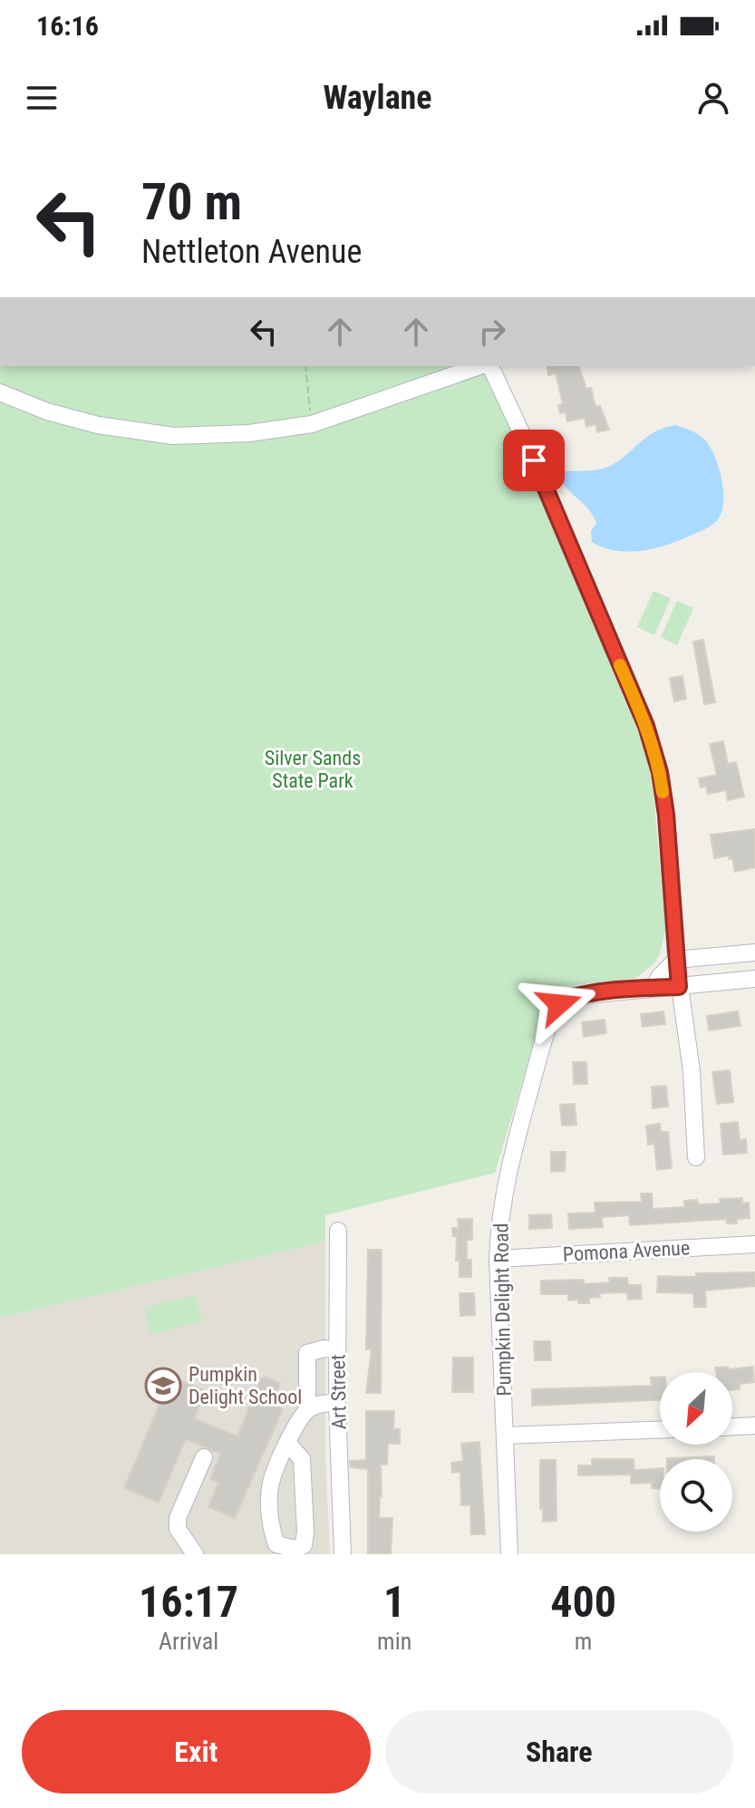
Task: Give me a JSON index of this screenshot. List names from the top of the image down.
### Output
{
  "streets": {
    "street": ["Pomona Avenue", "Pumpkin Delight Road", "Art Street"]
  },
  "crossings": [
    ["Pomona Avenue", "Pumpkin Delight Road"]
  ],
  "parks": ["Silver Sands State Park"],
  "places": {
    "school or university": ["Pumpkin Delight School"]
  },
  "north": "bottom left",
  "page": {
    "status": "16:16",
    "header": "Waylane",
    "turn": ["70 m", "Nettleton Avenue"],
    "eta": [
      "16:17",
      "Arrival",
      "1",
      "min",
      "400",
      "m"
    ],
    "buttons": ["Exit", "Share"]
  }
}
